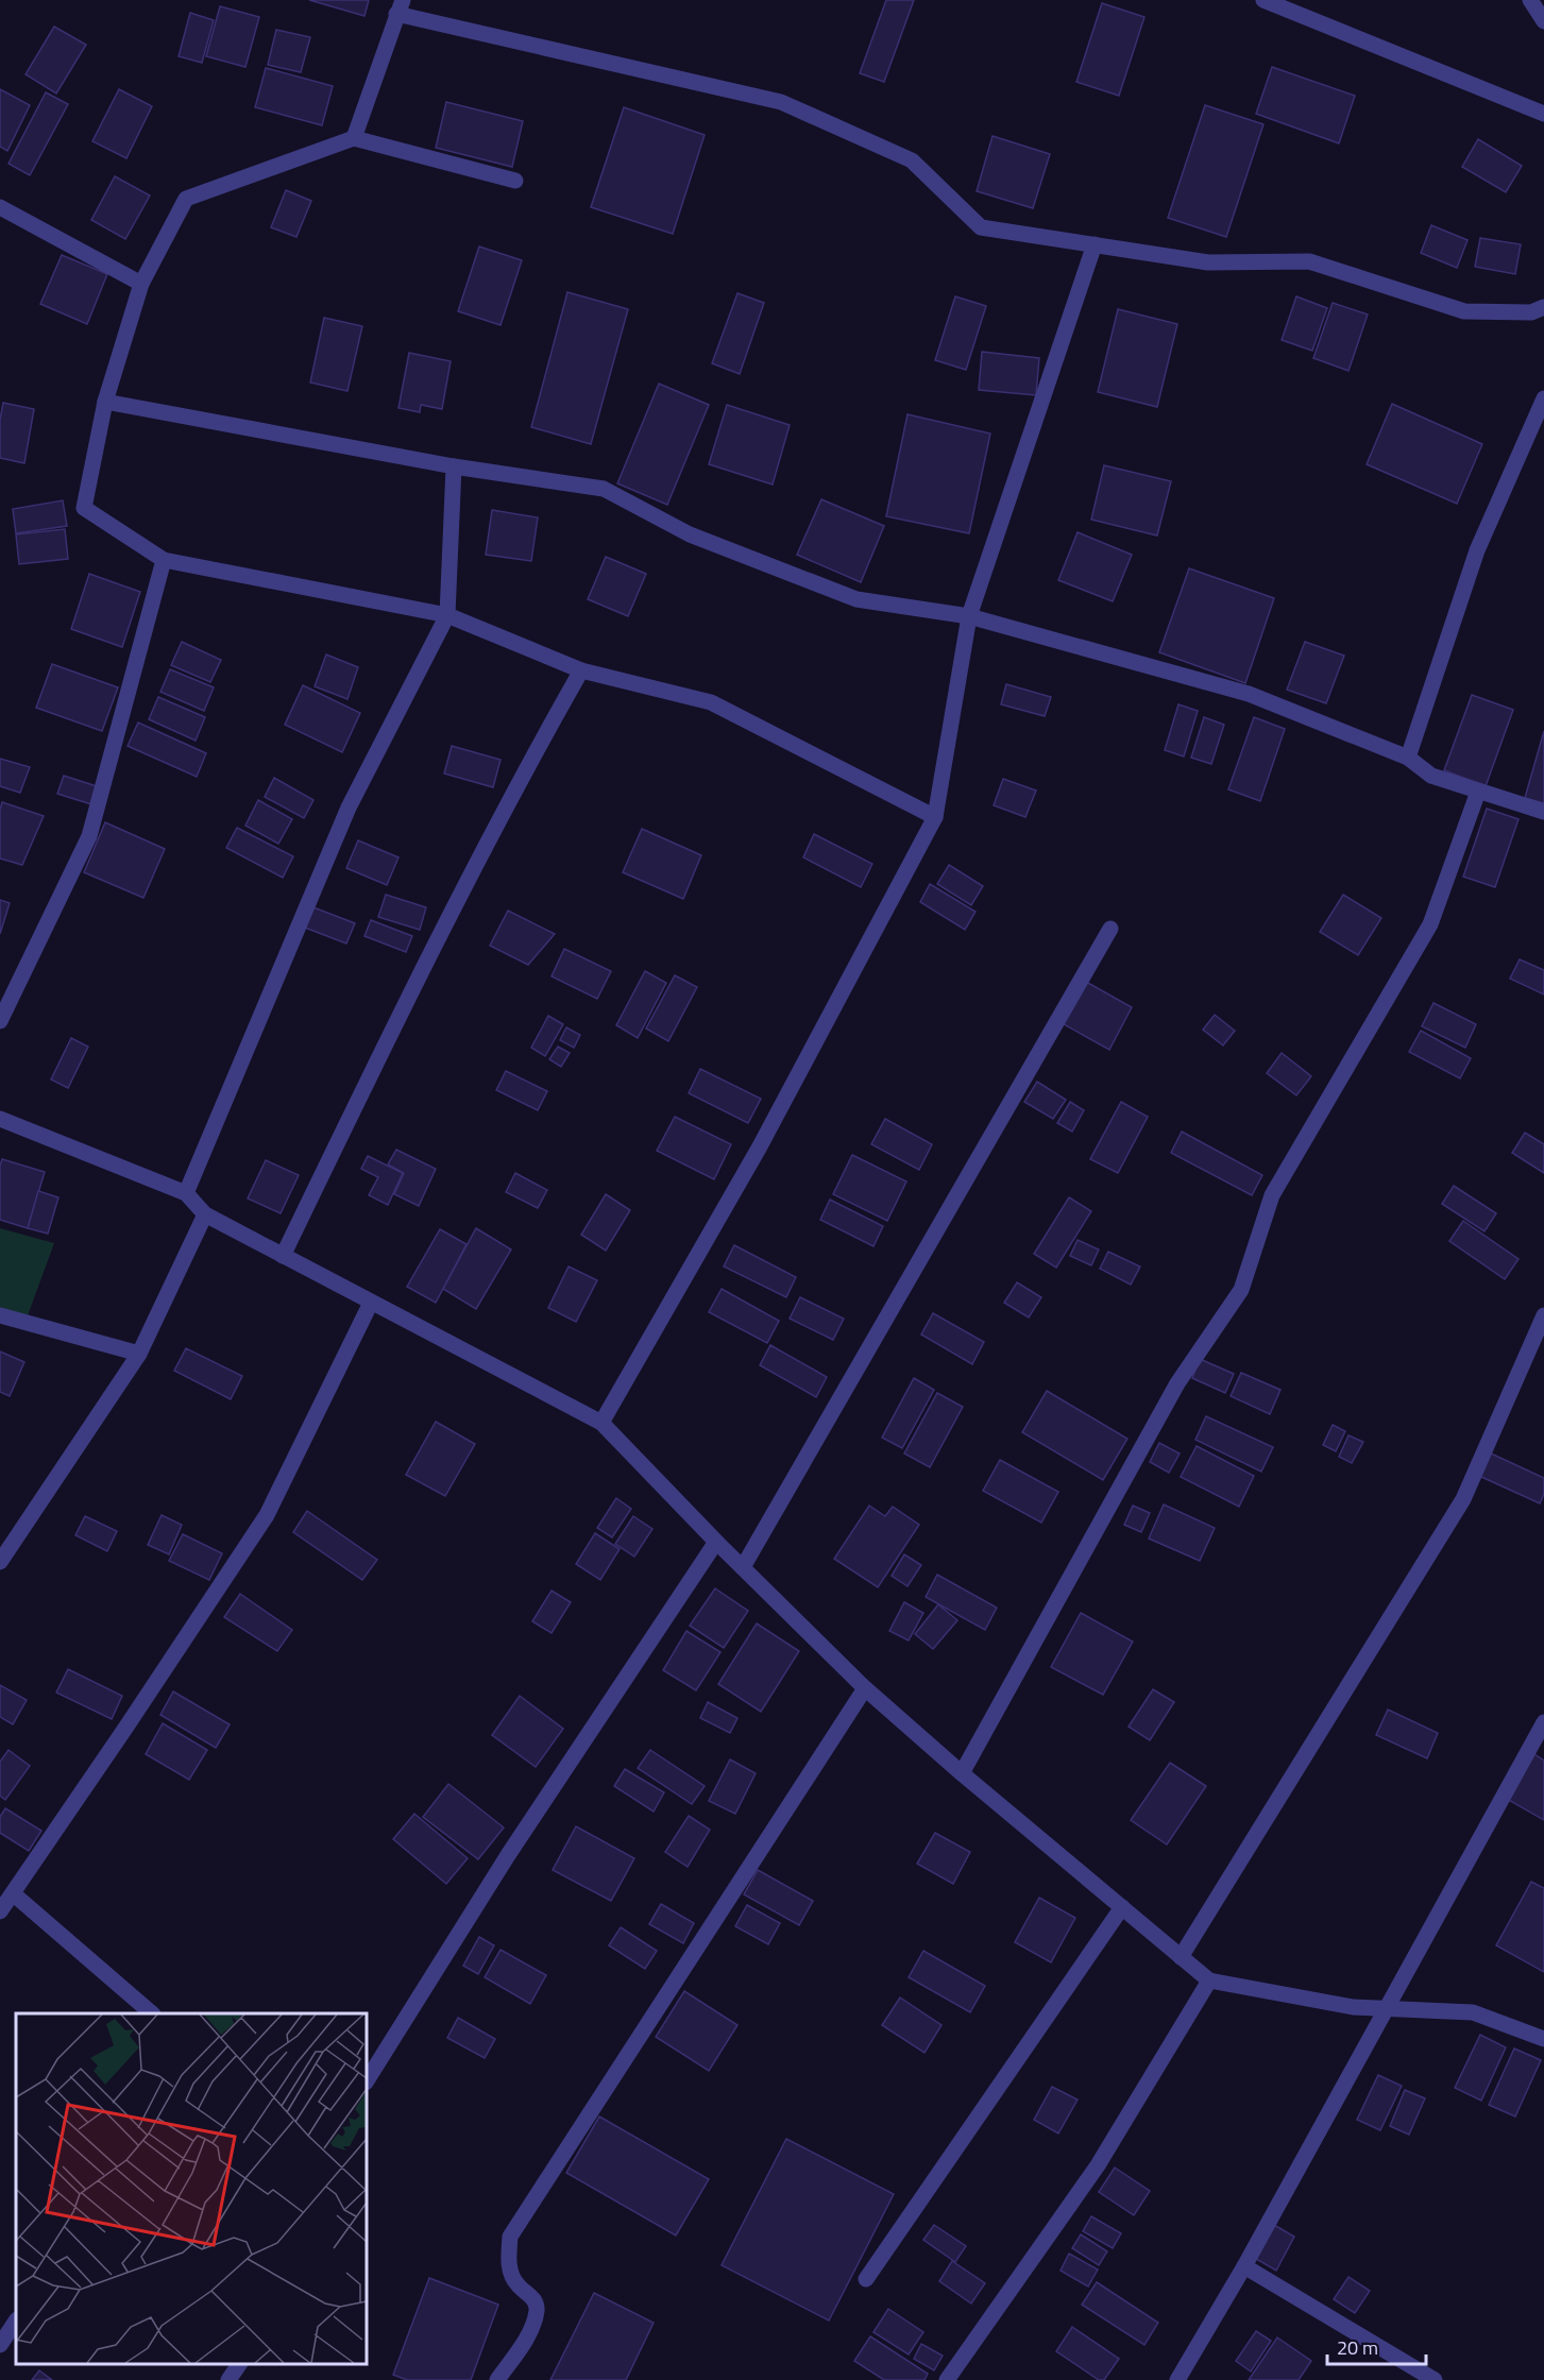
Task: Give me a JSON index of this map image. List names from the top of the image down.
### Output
{
  "scale_bar": "20 m"
}
